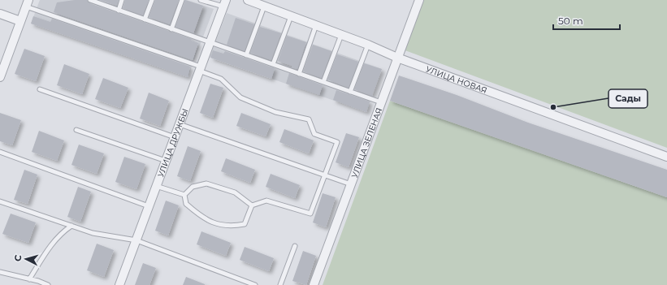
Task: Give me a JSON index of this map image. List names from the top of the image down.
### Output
{
  "streets": {
    "street": ["УЛИЦА НОВАЯ", "УЛИЦА ДРУЖБЫ", "УЛИЦА ЗЕЛЕНАЯ"]
  },
  "crossings": [
    ["УЛИЦА НОВАЯ", "УЛИЦА ЗЕЛЕНАЯ"]
  ],
  "places": ["Сады"],
  "scale_bar": "50 m",
  "north": "left"
}
